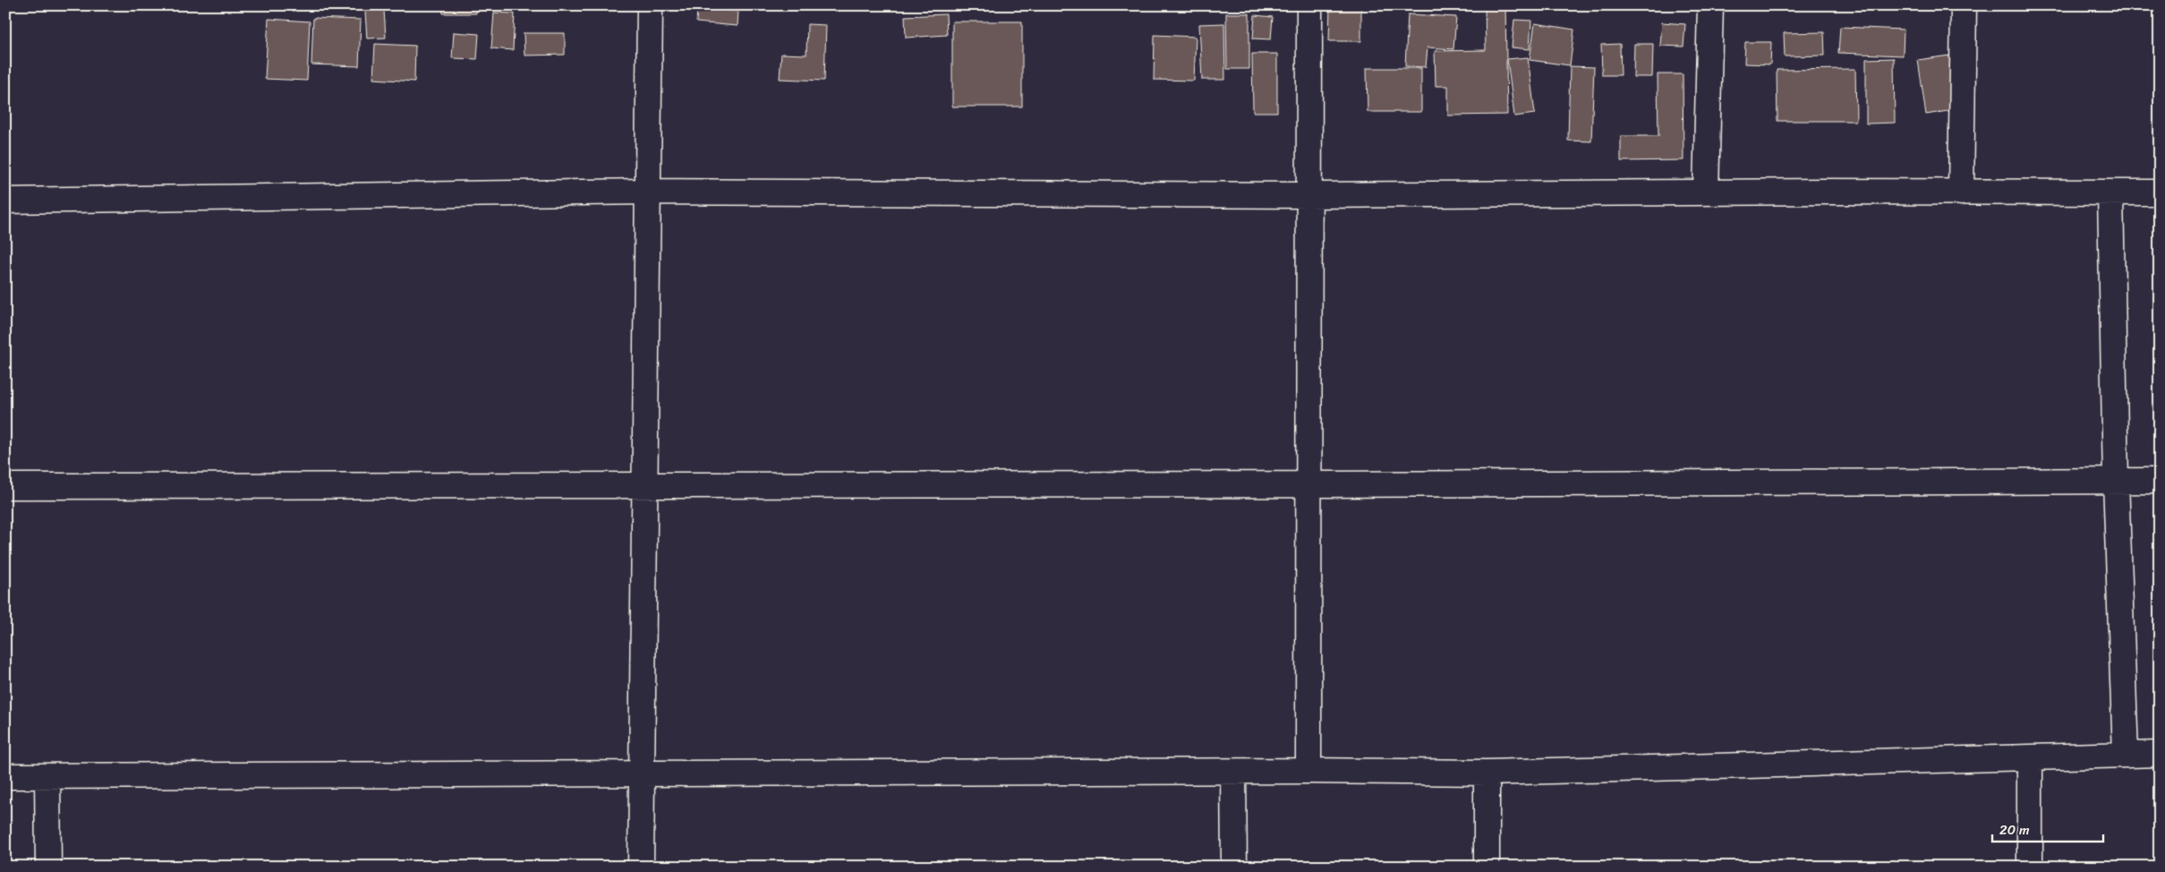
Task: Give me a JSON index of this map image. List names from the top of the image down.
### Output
{
  "scale_bar": "20 m"
}
